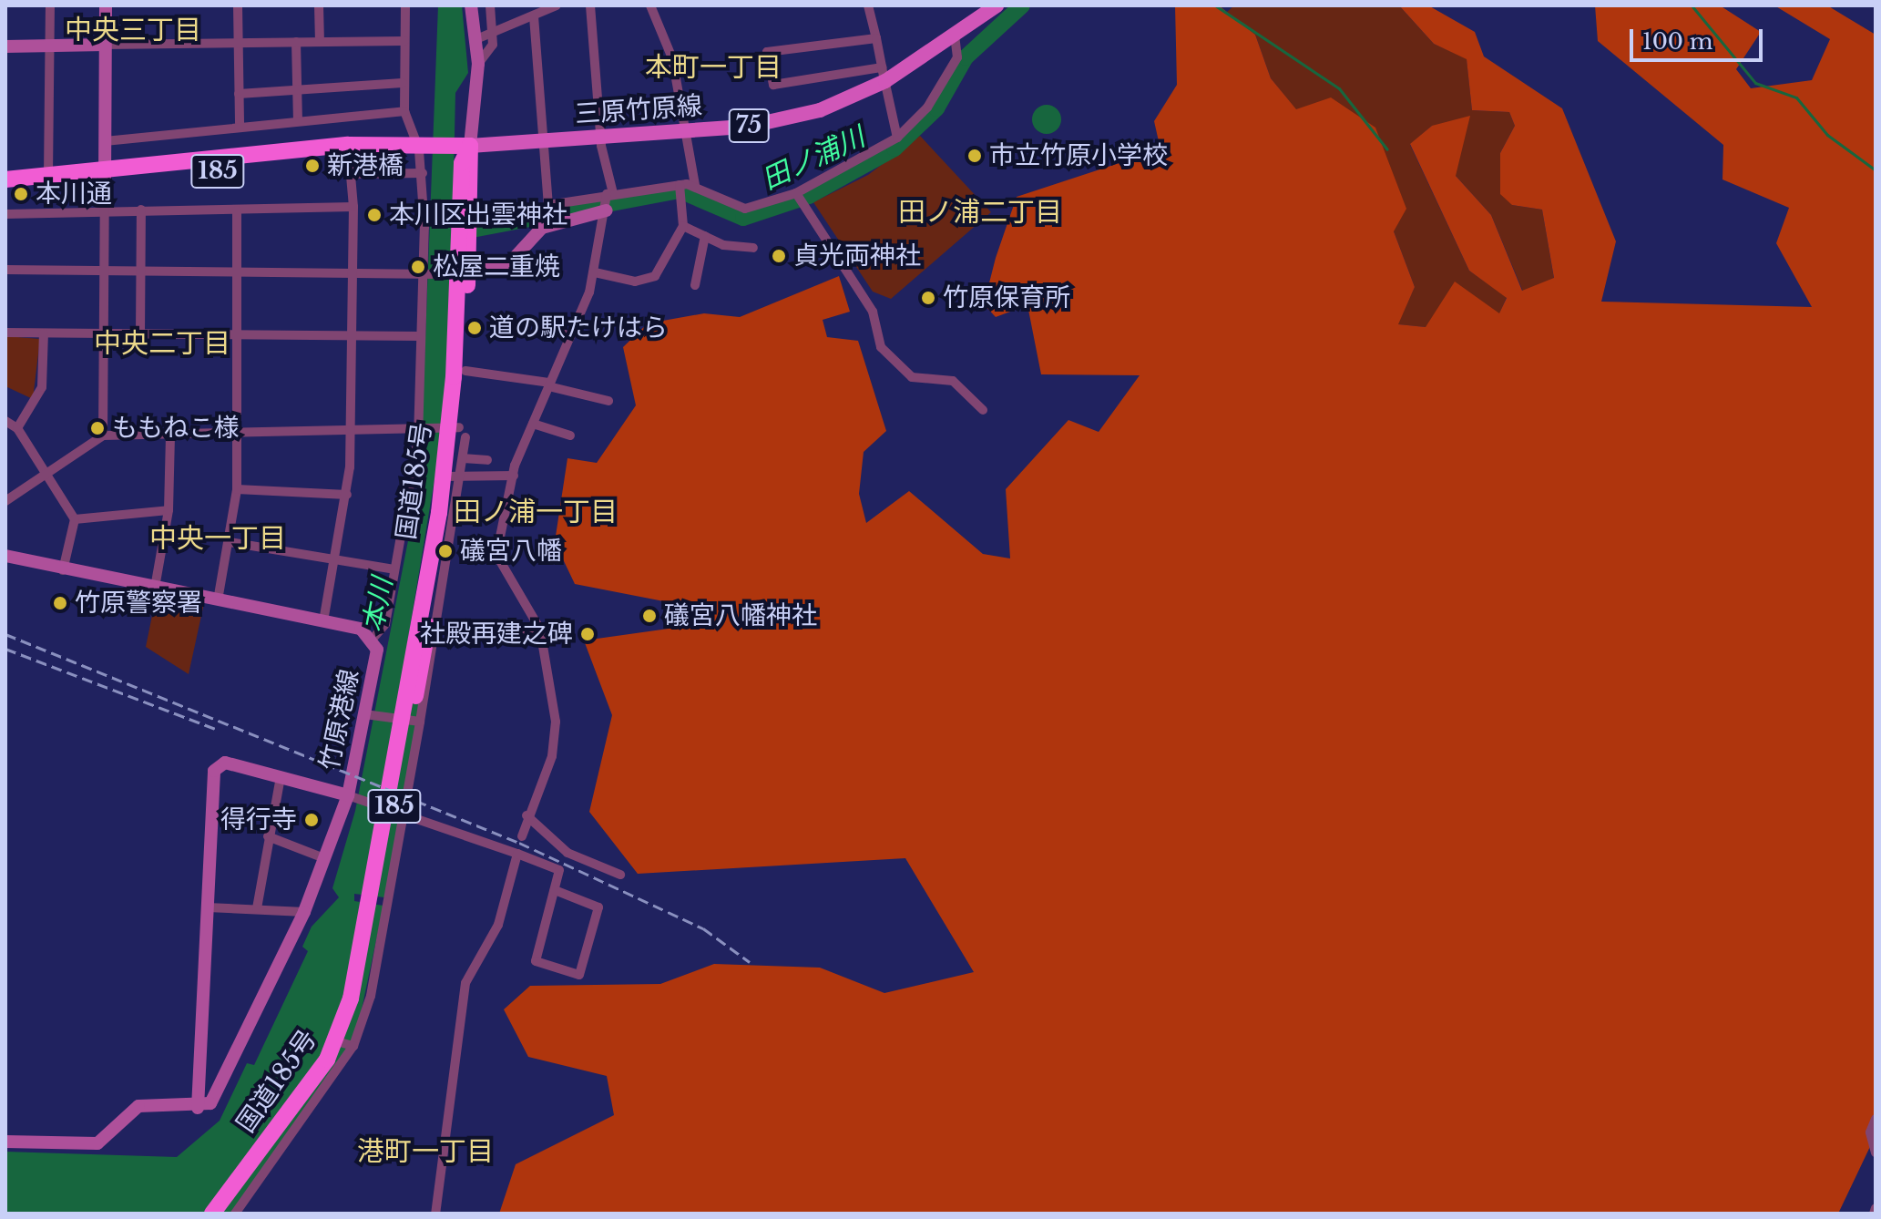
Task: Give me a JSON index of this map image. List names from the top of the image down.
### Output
{
  "streets": {
    "highway": ["185", "国道185号"],
    "main road": ["三原竹原線", "75"],
    "street": ["竹原港線"]
  },
  "crossings": [
    ["三原竹原線", "185"],
    ["三原竹原線", "国道185号"],
    ["185", "国道185号"]
  ],
  "districts": [
    "中央三丁目",
    "本町一丁目",
    "田ノ浦二丁目",
    "中央二丁目",
    "田ノ浦一丁目",
    "中央一丁目",
    "港町一丁目"
  ],
  "water": ["田ノ浦川", "本川"],
  "places": [
    "市立竹原小学校",
    "新港橋",
    "本川通",
    "本川区出雲神社",
    "貞光両神社",
    "松屋二重焼",
    "竹原保育所",
    "道の駅たけはら",
    "ももねこ様",
    "礒宮八幡",
    "竹原警察署",
    "礒宮八幡神社",
    "社殿再建之碑",
    "得行寺"
  ],
  "scale_bar": "100 m"
}
